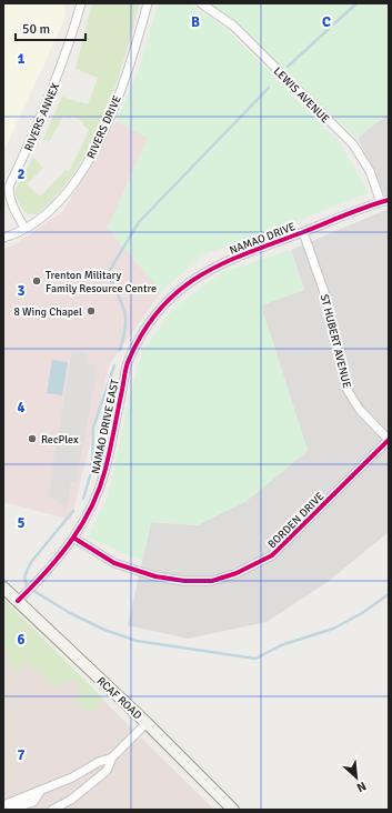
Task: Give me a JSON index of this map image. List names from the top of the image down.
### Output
{
  "streets": {
    "main road": ["RCAF ROAD"],
    "street": [
      "LEWIS AVENUE",
      "RIVERS ANNEX",
      "RIVERS DRIVE",
      "NAMAO DRIVE",
      "ST HUBERT AVENUE",
      "NAMAO DRIVE EAST",
      "BORDEN DRIVE"
    ]
  },
  "crossings": [
    ["LEWIS AVENUE", "NAMAO DRIVE"],
    ["RIVERS ANNEX", "RIVERS DRIVE"],
    ["NAMAO DRIVE", "ST HUBERT AVENUE"],
    ["NAMAO DRIVE", "NAMAO DRIVE EAST"],
    ["ST HUBERT AVENUE", "BORDEN DRIVE"],
    ["NAMAO DRIVE EAST", "BORDEN DRIVE"],
    ["NAMAO DRIVE EAST", "RCAF ROAD"]
  ],
  "places": ["Trenton Military Family Resource Centre", "8 Wing Chapel", "RecPlex"],
  "scale_bar": "50 m",
  "north": "bottom right",
  "grid": {
    "columns": ["B", "C"],
    "rows": [
      "1",
      "2",
      "3",
      "4",
      "5",
      "6",
      "7"
    ]
  }
}
